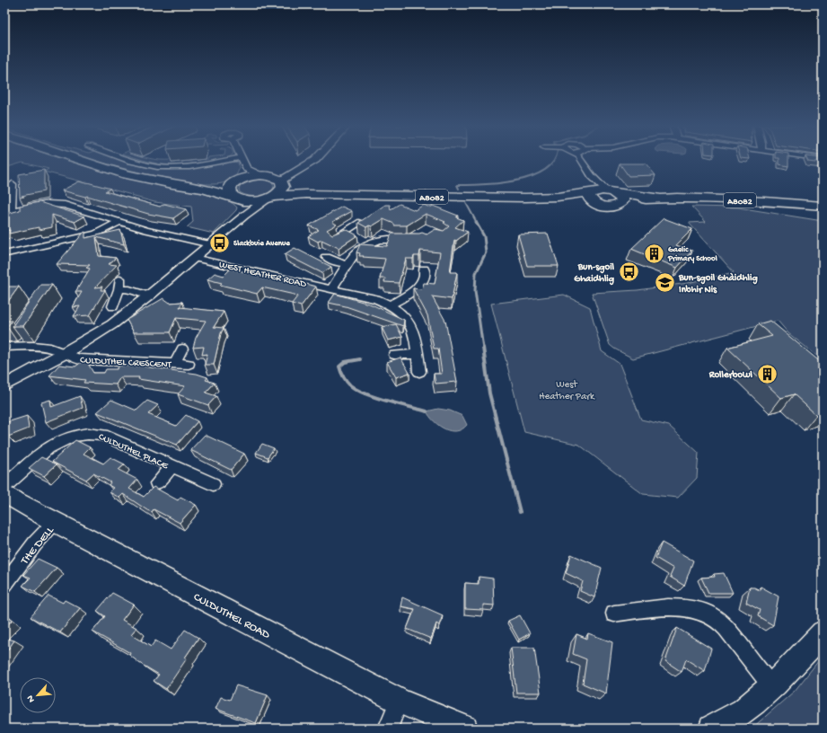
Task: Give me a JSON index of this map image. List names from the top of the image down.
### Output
{
  "streets": {
    "main road": ["A8082", "CULDUTHEL ROAD"],
    "street": [
      "WEST HEATHER ROAD",
      "CULDUTHEL CRESCENT",
      "CULDUTHEL PLACE",
      "THE DELL"
    ]
  },
  "crossings": [
    ["THE DELL", "CULDUTHEL ROAD"]
  ],
  "parks": ["West Heather Park"],
  "places": {
    "bus stop": ["Slackbuie Avenue", "Bun-sgoil Ghaidhlig"],
    "building": ["Gaelic Primary School", "Rollerbowl"],
    "school or university": ["Bun-sgoil Ghàidhlig Inbhir Nis"]
  },
  "north": "bottom left"
}
